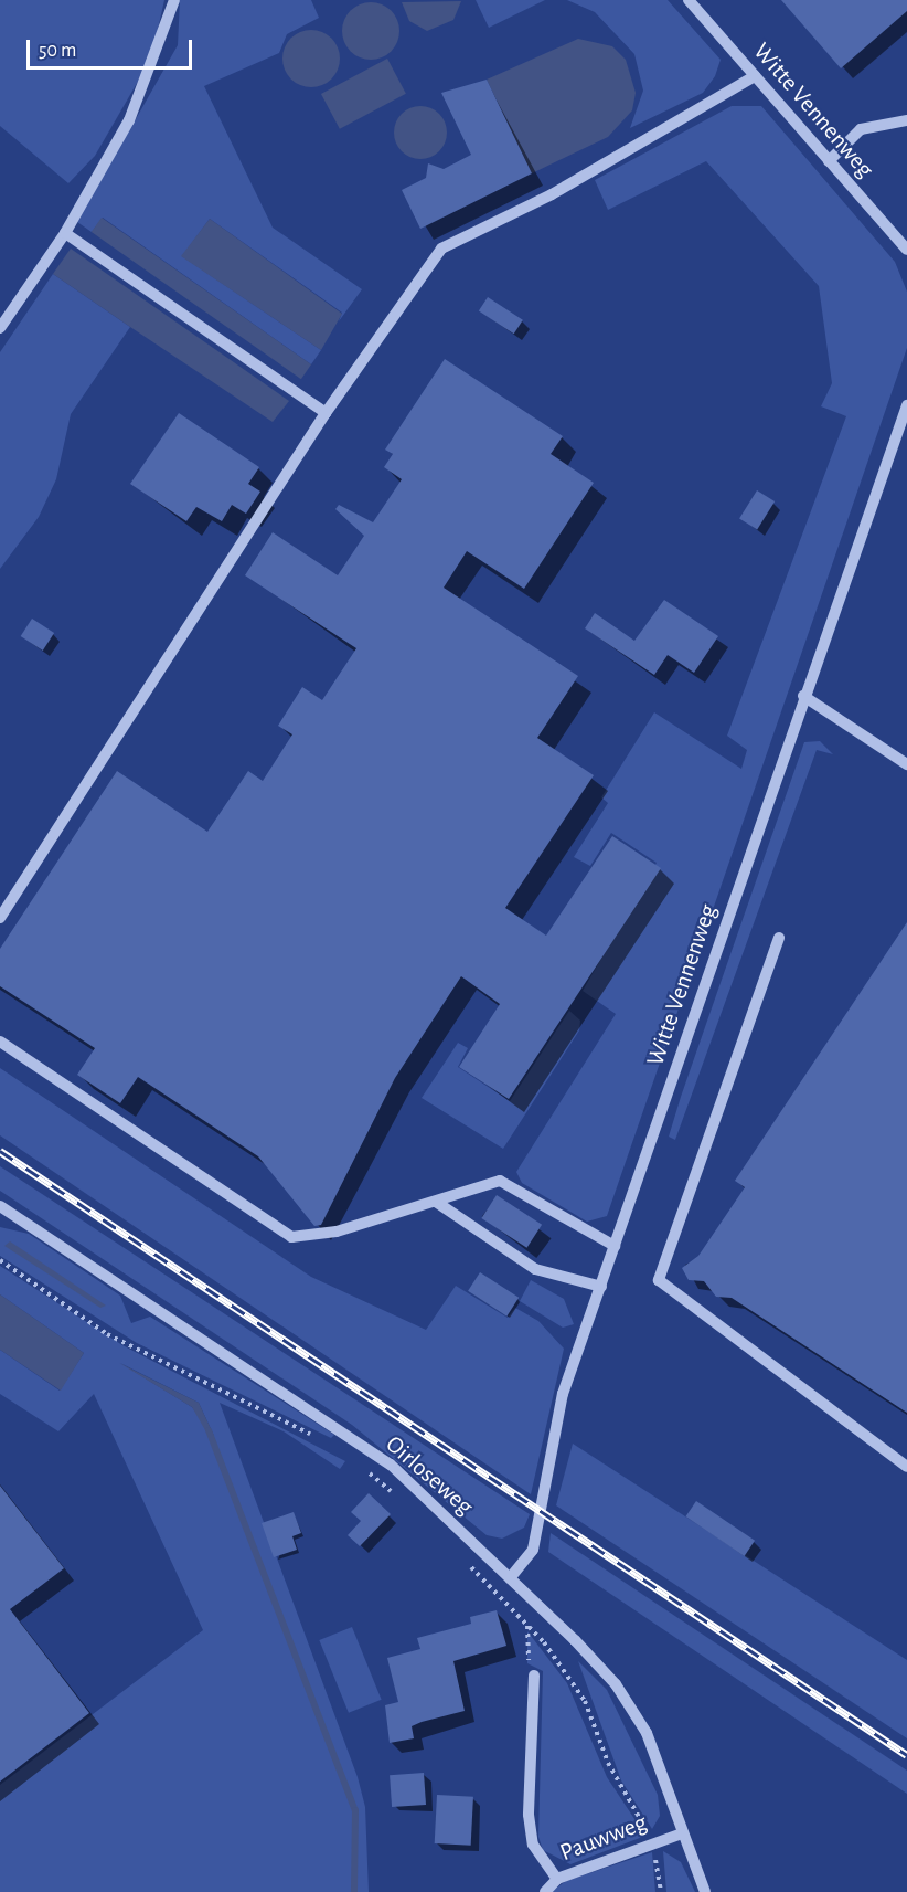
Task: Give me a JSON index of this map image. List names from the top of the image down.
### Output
{
  "streets": {
    "street": ["Witte Vennenweg", "Oirloseweg", "Pauwweg"]
  },
  "crossings": [
    ["Witte Vennenweg", "Oirloseweg"],
    ["Oirloseweg", "Pauwweg"]
  ],
  "scale_bar": "50 m"
}
